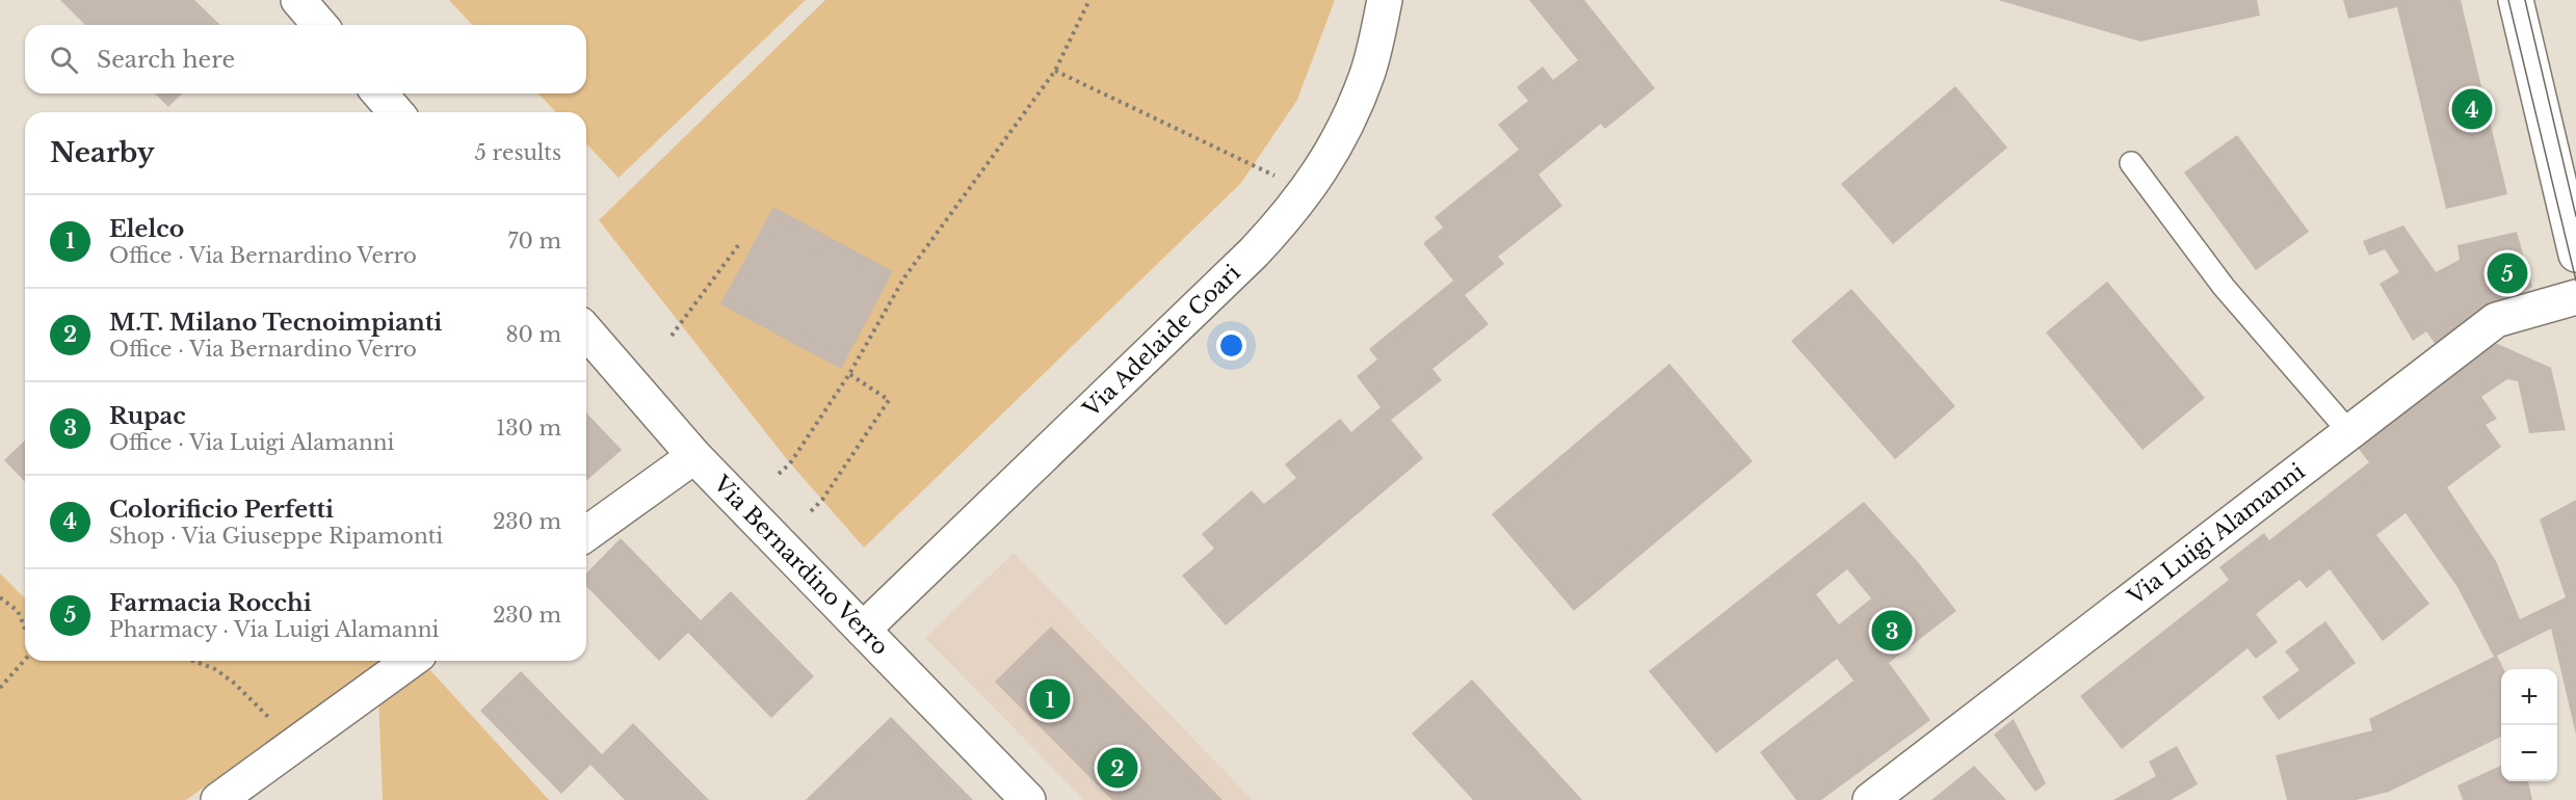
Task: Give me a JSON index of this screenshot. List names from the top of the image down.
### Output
{
  "streets": {
    "street": ["Via Adelaide Coari", "Via Luigi Alamanni", "Via Bernardino Verro"]
  },
  "crossings": [
    ["Via Adelaide Coari", "Via Bernardino Verro"]
  ],
  "page": {
    "search": "Search here",
    "pins": [
      "4",
      "5",
      "3",
      "1",
      "2"
    ],
    "heading": ["Nearby", "5 results"],
    "list": [
      {
        "mark": "1",
        "name": "Elelco",
        "note": "Office · Via Bernardino Verro",
        "value": "70 m"
      },
      {
        "mark": "2",
        "name": "M.T. Milano Tecnoimpianti",
        "note": "Office · Via Bernardino Verro",
        "value": "80 m"
      },
      {
        "mark": "3",
        "name": "Rupac",
        "note": "Office · Via Luigi Alamanni",
        "value": "130 m"
      },
      {
        "mark": "4",
        "name": "Colorificio Perfetti",
        "note": "Shop · Via Giuseppe Ripamonti",
        "value": "230 m"
      },
      {
        "mark": "5",
        "name": "Farmacia Rocchi",
        "note": "Pharmacy · Via Luigi Alamanni",
        "value": "230 m"
      }
    ],
    "map_buttons": ["+", "−"]
  }
}
